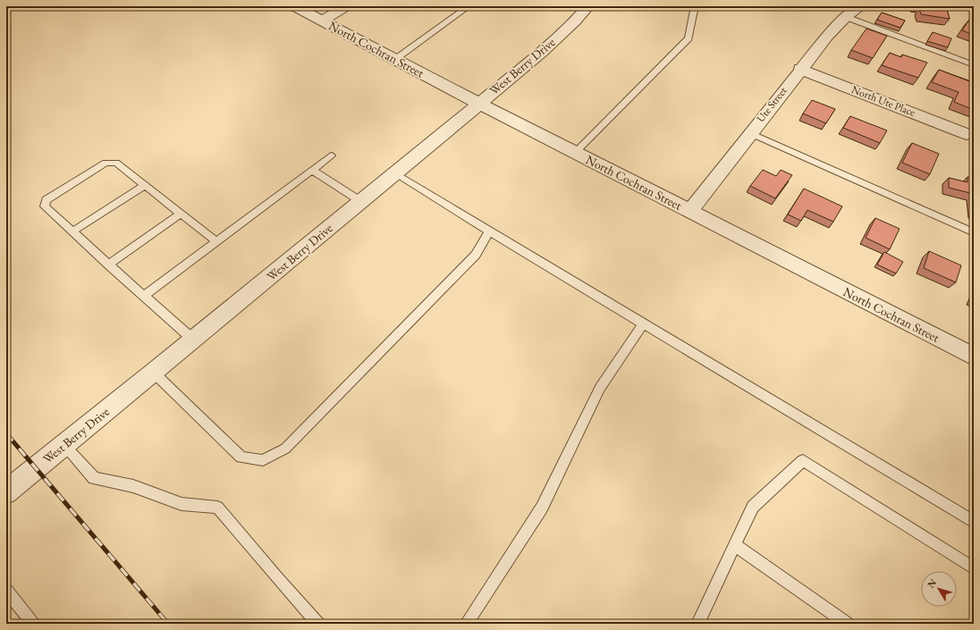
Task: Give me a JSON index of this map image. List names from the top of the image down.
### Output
{
  "streets": {
    "street": [
      "North Cochran Street",
      "West Berry Drive",
      "North Ute Place",
      "Ute Street"
    ]
  },
  "crossings": [
    ["North Cochran Street", "West Berry Drive"],
    ["North Cochran Street", "Ute Street"],
    ["North Ute Place", "Ute Street"]
  ],
  "north": "top left"
}
